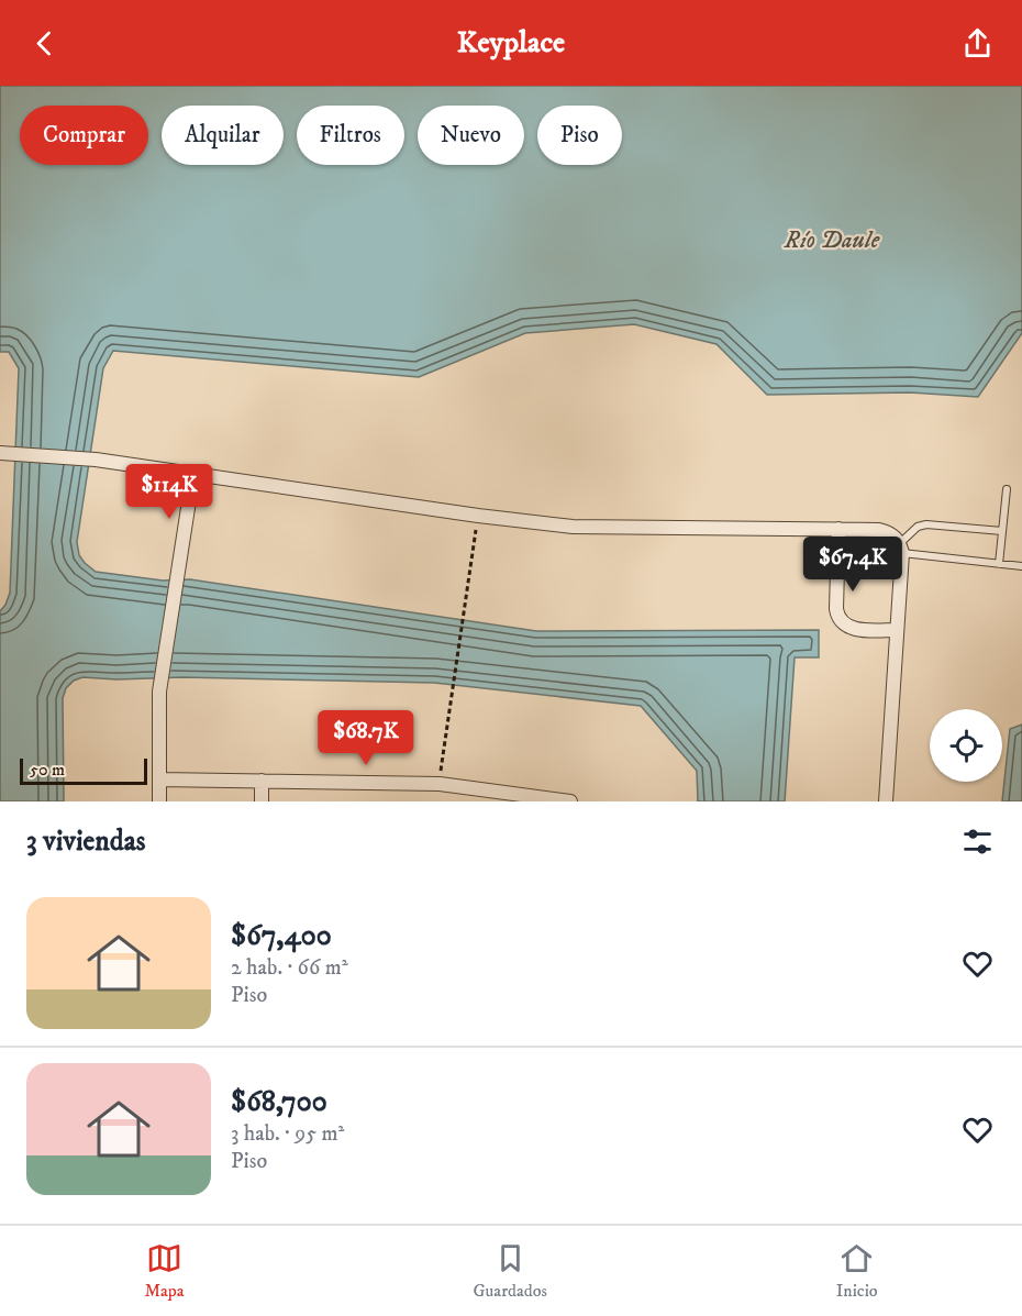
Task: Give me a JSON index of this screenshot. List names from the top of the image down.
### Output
{
  "water": ["Río Daule"],
  "scale_bar": "50 m",
  "page": {
    "header": "Keyplace",
    "chip": [
      "Comprar",
      "Alquilar",
      "Filtros",
      "Nuevo",
      "Piso"
    ],
    "price": ["$114K", "$67.4K", "$68.7K"],
    "scale": "50 m",
    "heading": "3 viviendas",
    "list": [
      {
        "name": "$67,400",
        "note": "2 hab. · 66 m² · Piso"
      },
      {
        "name": "$68,700",
        "note": "3 hab. · 95 m² · Piso"
      }
    ],
    "tabs": ["Mapa", "Guardados", "Inicio"]
  }
}
